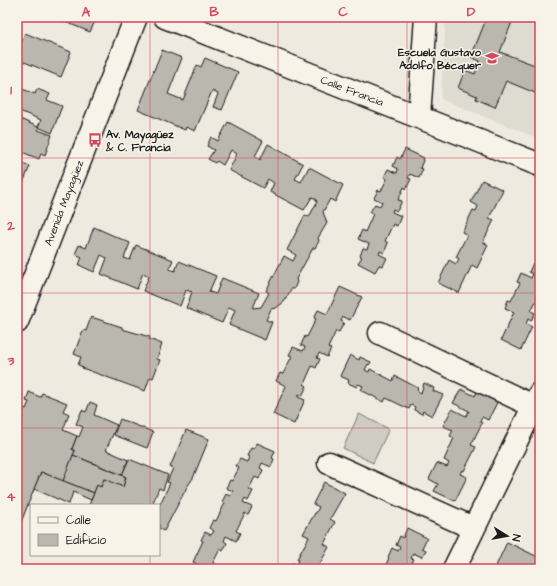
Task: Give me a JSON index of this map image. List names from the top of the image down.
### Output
{
  "streets": {
    "street": ["Calle Francia", "Avenida Mayagüez"]
  },
  "places": {
    "school or university": ["Escuela Gustavo Adolfo Bécquer"],
    "bus stop": ["Av. Mayagüez & C. Francia"]
  },
  "legend": ["Calle", "Edificio"],
  "north": "right",
  "grid": {
    "columns": [
      "A",
      "B",
      "C",
      "D"
    ],
    "rows": [
      "1",
      "2",
      "3",
      "4"
    ]
  }
}
